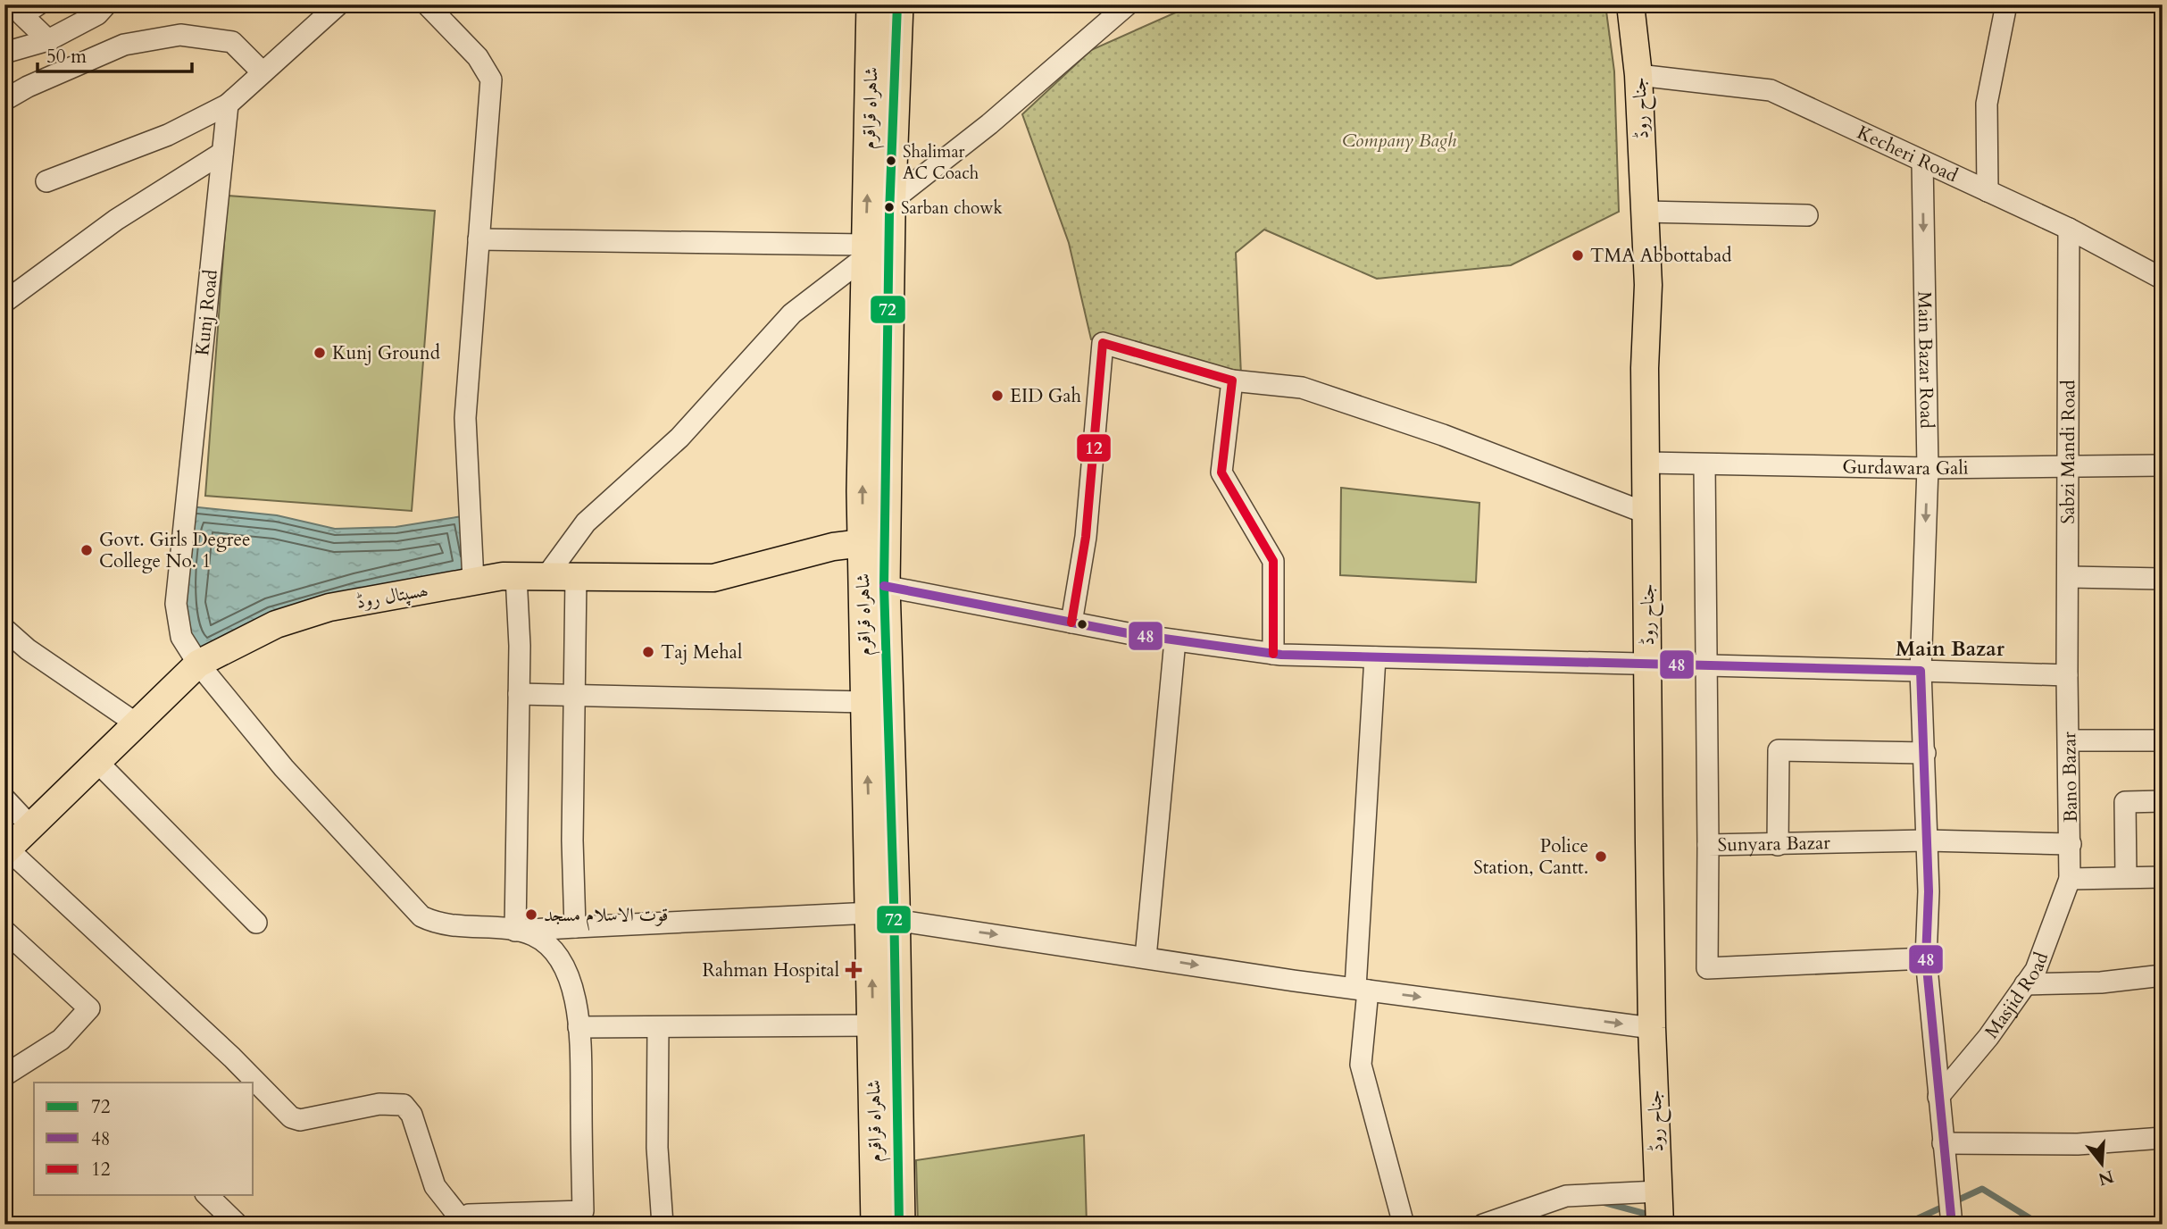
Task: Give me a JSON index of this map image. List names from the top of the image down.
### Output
{
  "streets": {
    "highway": ["شاہراہ قراقرم"],
    "main road": ["جناح روڈ", "ھسپتال روڈ"],
    "street": [
      "Kecheri Road",
      "Kunj Road",
      "Main Bazar Road",
      "Sabzi Mandi Road",
      "Gurdawara Gali",
      "Bano Bazar",
      "Sunyara Bazar",
      "Masjid Road"
    ]
  },
  "crossings": [
    ["شاہراہ قراقرم", "ھسپتال روڈ"],
    ["جناح روڈ", "Kecheri Road"],
    ["جناح روڈ", "Gurdawara Gali"],
    ["Kecheri Road", "Main Bazar Road"],
    ["Kecheri Road", "Sabzi Mandi Road"],
    ["Kunj Road", "ھسپتال روڈ"],
    ["Main Bazar Road", "Gurdawara Gali"],
    ["Main Bazar Road", "Sunyara Bazar"],
    ["Main Bazar Road", "Masjid Road"],
    ["Sabzi Mandi Road", "Gurdawara Gali"],
    ["Sabzi Mandi Road", "Bano Bazar"],
    ["Bano Bazar", "Sunyara Bazar"],
    ["Bano Bazar", "Masjid Road"]
  ],
  "one_way": ["Main Bazar Road"],
  "districts": ["Main Bazar"],
  "parks": ["Company Bagh"],
  "places": {
    "other": [
      "Shalimar AC Coach",
      "Sarban chowk",
      "TMA Abbottabad",
      "Kunj Ground",
      "EID Gah",
      "Govt. Girls Degree College No. 1",
      "Taj Mehal",
      "Police Station, Cantt.",
      "قوت الاسلام مسجد"
    ],
    "health": ["Rahman Hospital"]
  },
  "lines": ["transit line 72", "transit line 12", "transit line 48"],
  "legend": ["72", "48", "12"],
  "scale_bar": "50 m",
  "north": "bottom"
}
